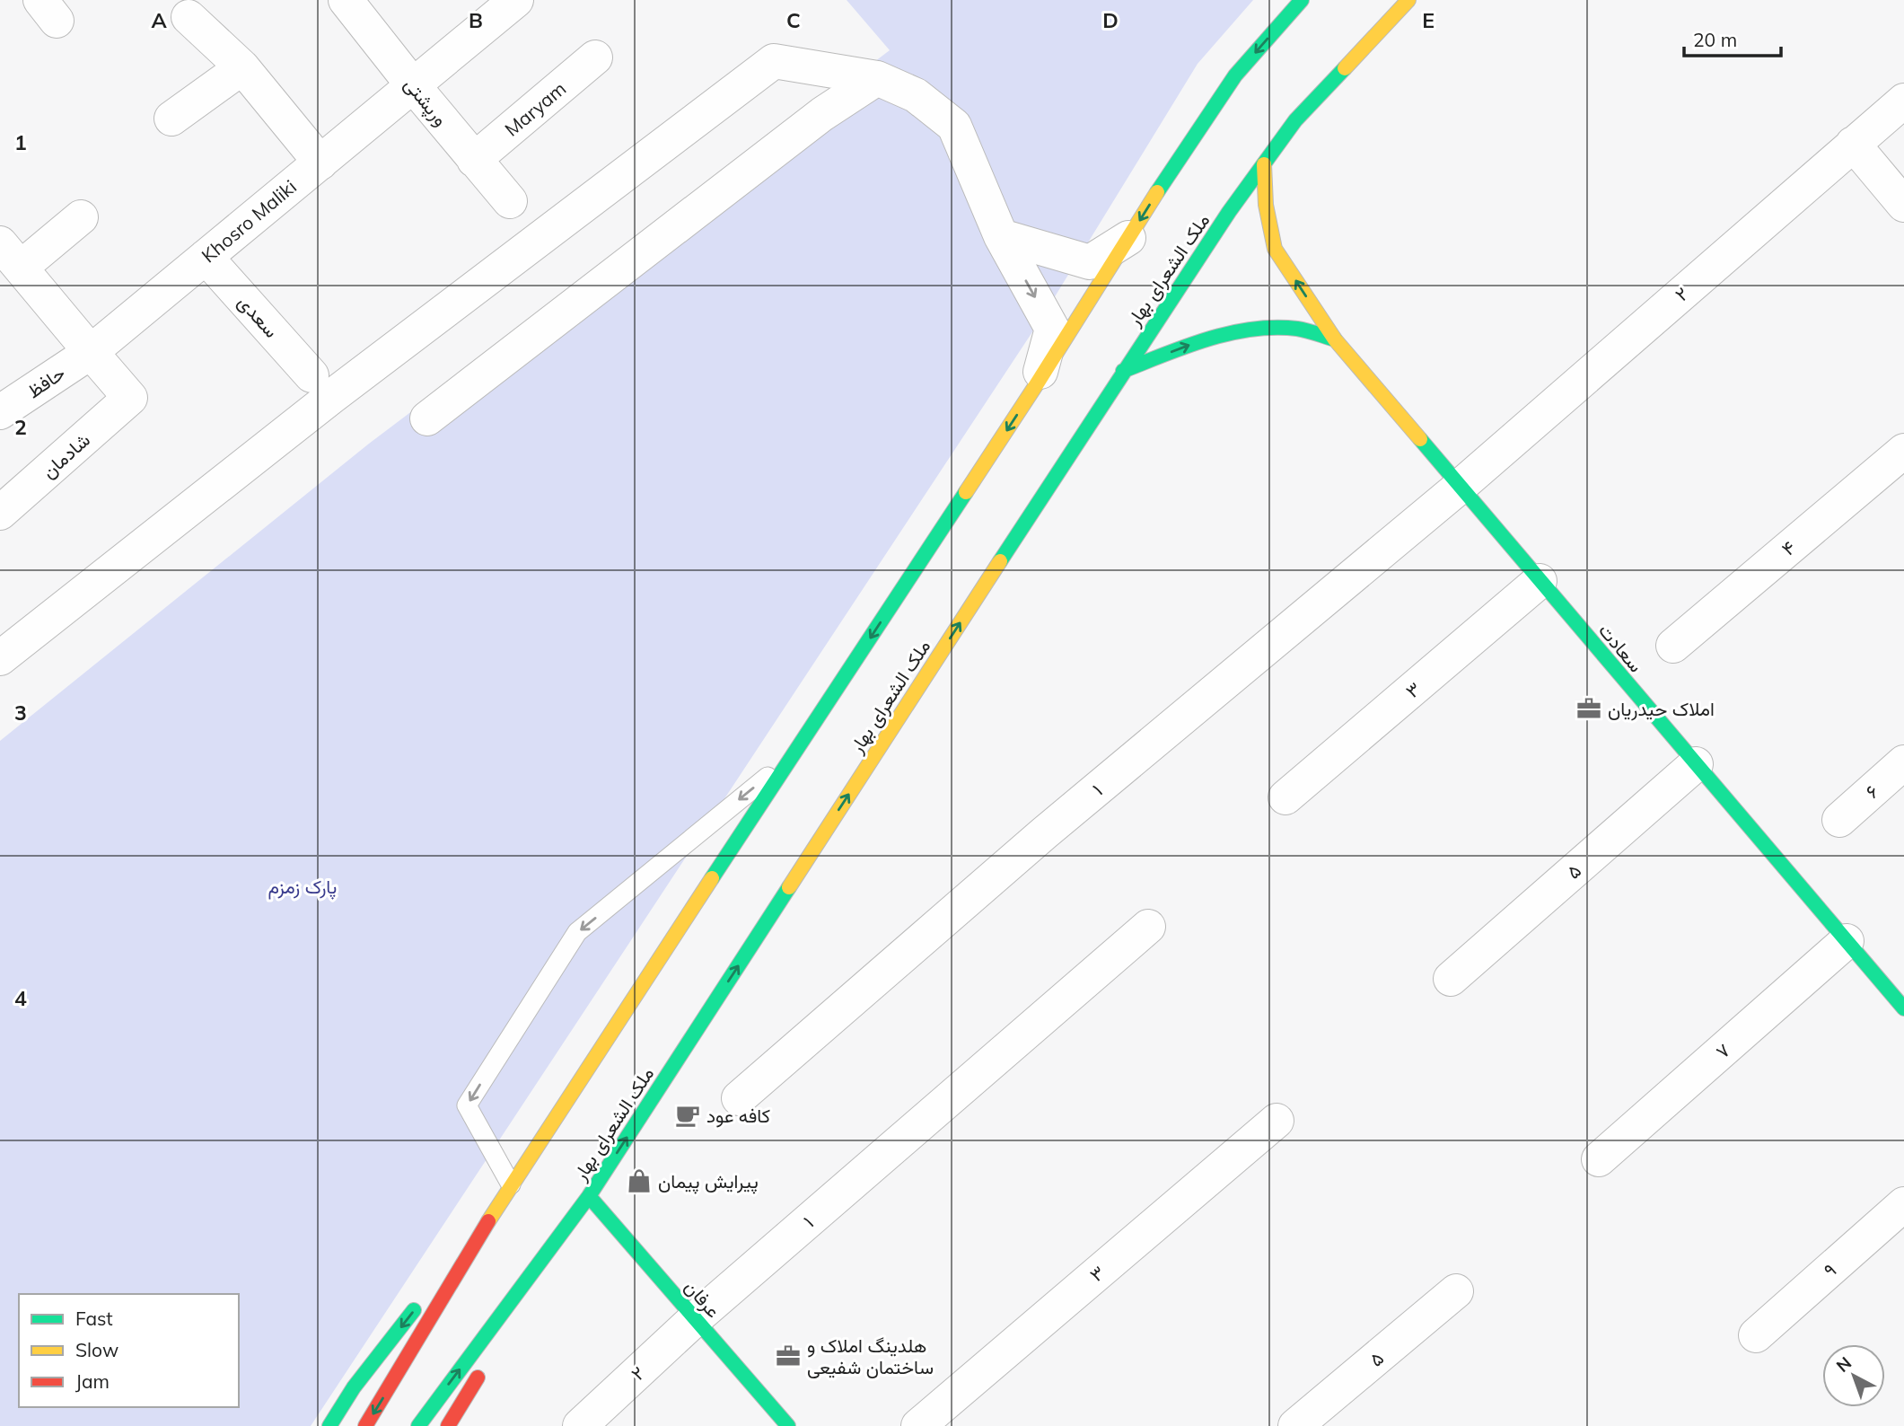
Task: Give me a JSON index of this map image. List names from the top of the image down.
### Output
{
  "streets": {
    "main road": ["ملک الشعرای بهار", "سعادت", "عرفان"],
    "street": [
      "ورپشتی",
      "Maryam",
      "Khosro Maliki",
      "۲",
      "سعدی",
      "حافظ",
      "شادمان",
      "۴",
      "۳",
      "۱",
      "۶",
      "۵",
      "۷",
      "۹"
    ]
  },
  "crossings": [
    ["ورپشتی", "Maryam"],
    ["ورپشتی", "Khosro Maliki"],
    ["Khosro Maliki", "سعدی"],
    ["Khosro Maliki", "حافظ"],
    ["Khosro Maliki", "شادمان"],
    ["ملک الشعرای بهار", "سعادت"],
    ["ملک الشعرای بهار", "عرفان"],
    ["۲", "سعادت"],
    ["۲", "۱"],
    ["۲", "عرفان"],
    ["حافظ", "شادمان"],
    ["سعادت", "۳"],
    ["سعادت", "۱"],
    ["سعادت", "۵"],
    ["سعادت", "۷"],
    ["۱", "عرفان"]
  ],
  "parks": ["پارک زمزم"],
  "places": {
    "office": ["املاک حیدریان", "هلدینگ املاک و ساختمان شفیعی"],
    "cafe": ["کافه عود"],
    "shop": ["پیرایش پیمان"]
  },
  "legend": ["Fast", "Slow", "Jam"],
  "scale_bar": "20 m",
  "north": "top left",
  "grid": {
    "columns": [
      "A",
      "B",
      "C",
      "D",
      "E"
    ],
    "rows": [
      "1",
      "2",
      "3",
      "4"
    ]
  }
}
